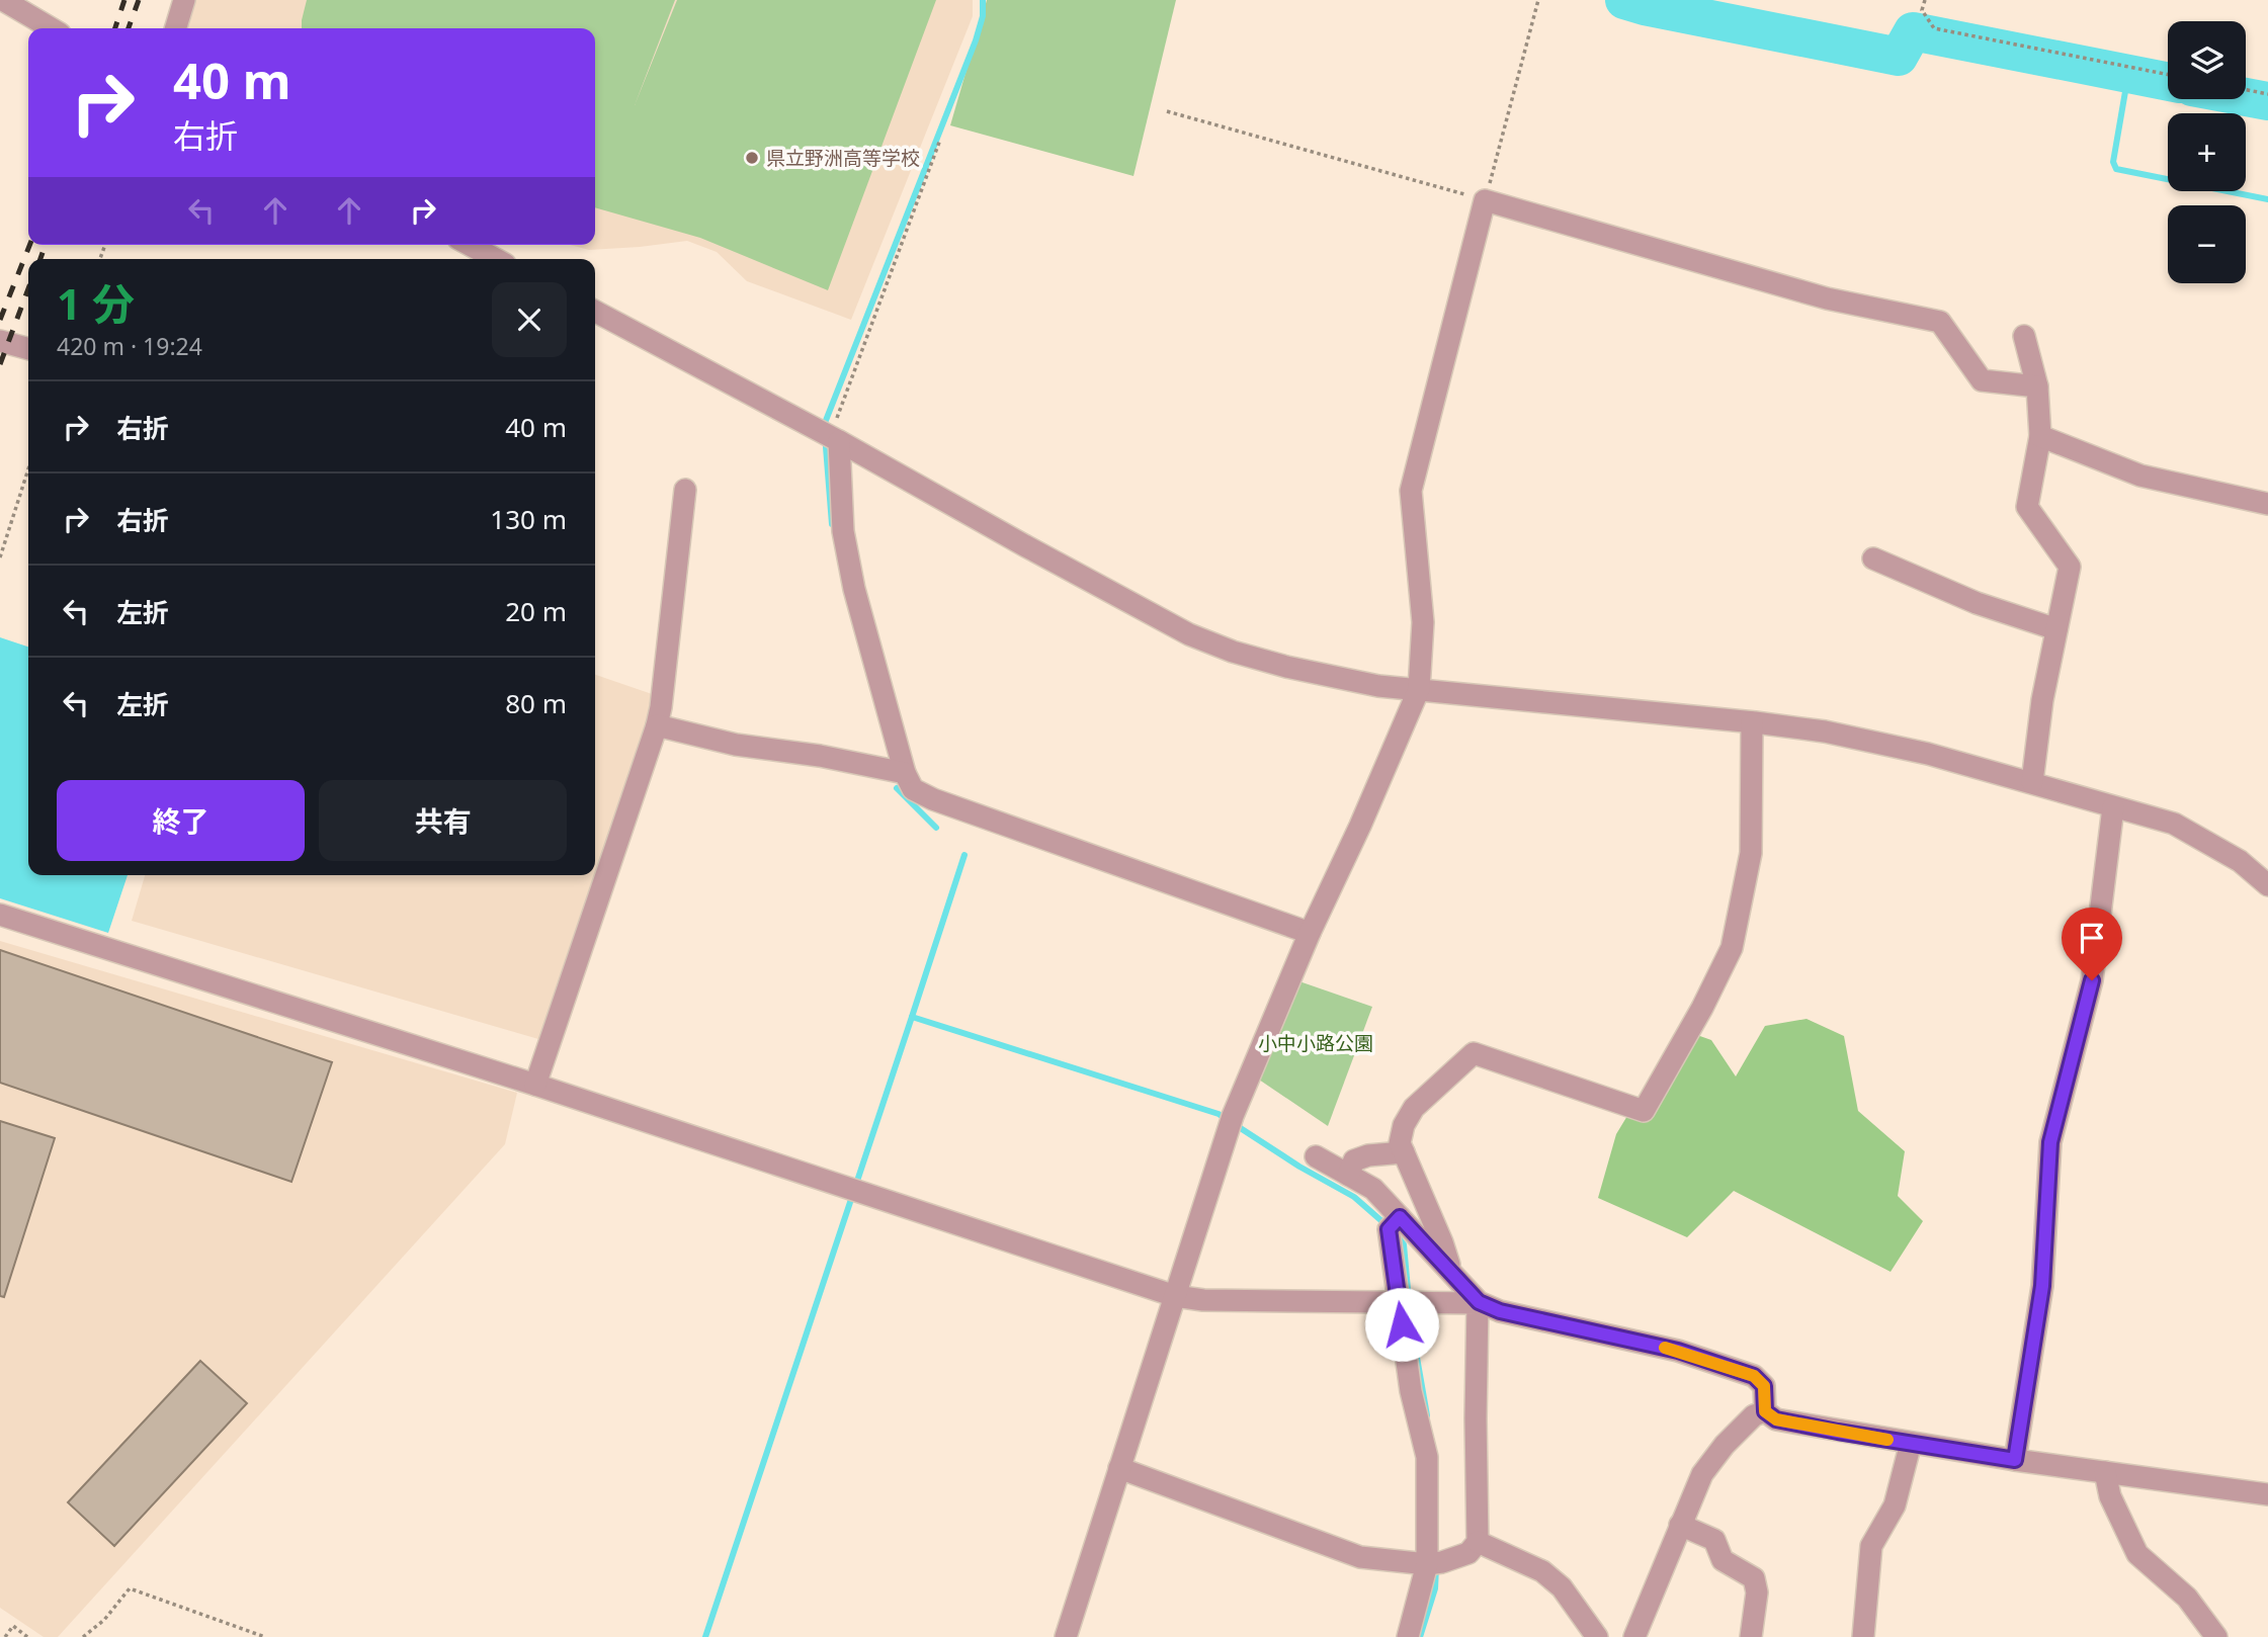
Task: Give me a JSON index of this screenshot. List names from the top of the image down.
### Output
{
  "parks": ["小中小路公園"],
  "places": ["県立野洲高等学校"],
  "page": {
    "map_buttons": ["+", "−"],
    "turn": ["40 m", "右折"],
    "heading": ["1 分", "420 m · 19:24"],
    "list": [
      {
        "name": "右折",
        "value": "40 m"
      },
      {
        "name": "右折",
        "value": "130 m"
      },
      {
        "name": "左折",
        "value": "20 m"
      },
      {
        "name": "左折",
        "value": "80 m"
      }
    ],
    "buttons": ["終了", "共有"]
  }
}
